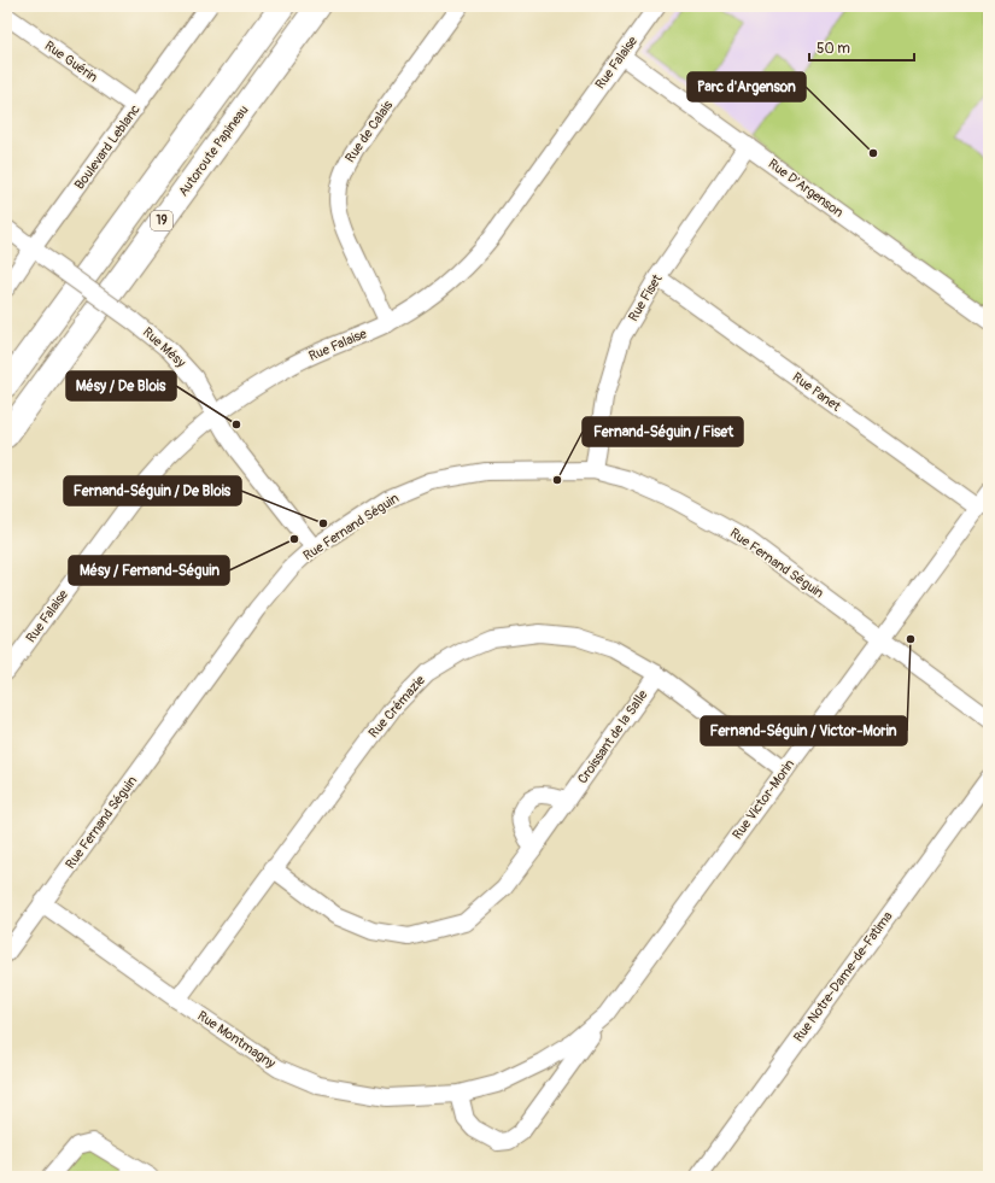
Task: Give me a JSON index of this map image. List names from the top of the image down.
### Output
{
  "streets": {
    "highway": ["Autoroute Papineau", "19"],
    "street": [
      "Rue Guérin",
      "Rue Falaise",
      "Rue de Calais",
      "Boulevard Leblanc",
      "Rue D'Argenson",
      "Rue Fiset",
      "Rue Mésy",
      "Rue Panet",
      "Rue Fernand Séguin",
      "Rue Crémazie",
      "Croissant de la Salle",
      "Rue Victor-Morin",
      "Rue Notre-Dame-de-Fatima",
      "Rue Montmagny"
    ]
  },
  "crossings": [
    ["Rue Guérin", "Boulevard Leblanc"],
    ["Rue Falaise", "Rue de Calais"],
    ["Rue Falaise", "Rue D'Argenson"],
    ["Rue Falaise", "Rue Mésy"],
    ["Boulevard Leblanc", "Rue Mésy"],
    ["Rue D'Argenson", "Rue Fiset"],
    ["Rue Fiset", "Rue Panet"],
    ["Rue Fiset", "Rue Fernand Séguin"],
    ["Rue Mésy", "Rue Fernand Séguin"],
    ["Rue Panet", "Rue Victor-Morin"],
    ["Rue Fernand Séguin", "Rue Victor-Morin"],
    ["Rue Fernand Séguin", "Rue Montmagny"],
    ["Rue Crémazie", "Croissant de la Salle"],
    ["Rue Crémazie", "Rue Victor-Morin"],
    ["Rue Crémazie", "Rue Montmagny"],
    ["Rue Victor-Morin", "Rue Montmagny"]
  ],
  "places": [
    "Parc d'Argenson",
    "Mésy / De Blois",
    "Fernand-Séguin / Fiset",
    "Fernand-Séguin / De Blois",
    "Mésy / Fernand-Séguin",
    "Fernand-Séguin / Victor-Morin"
  ],
  "scale_bar": "50 m"
}
